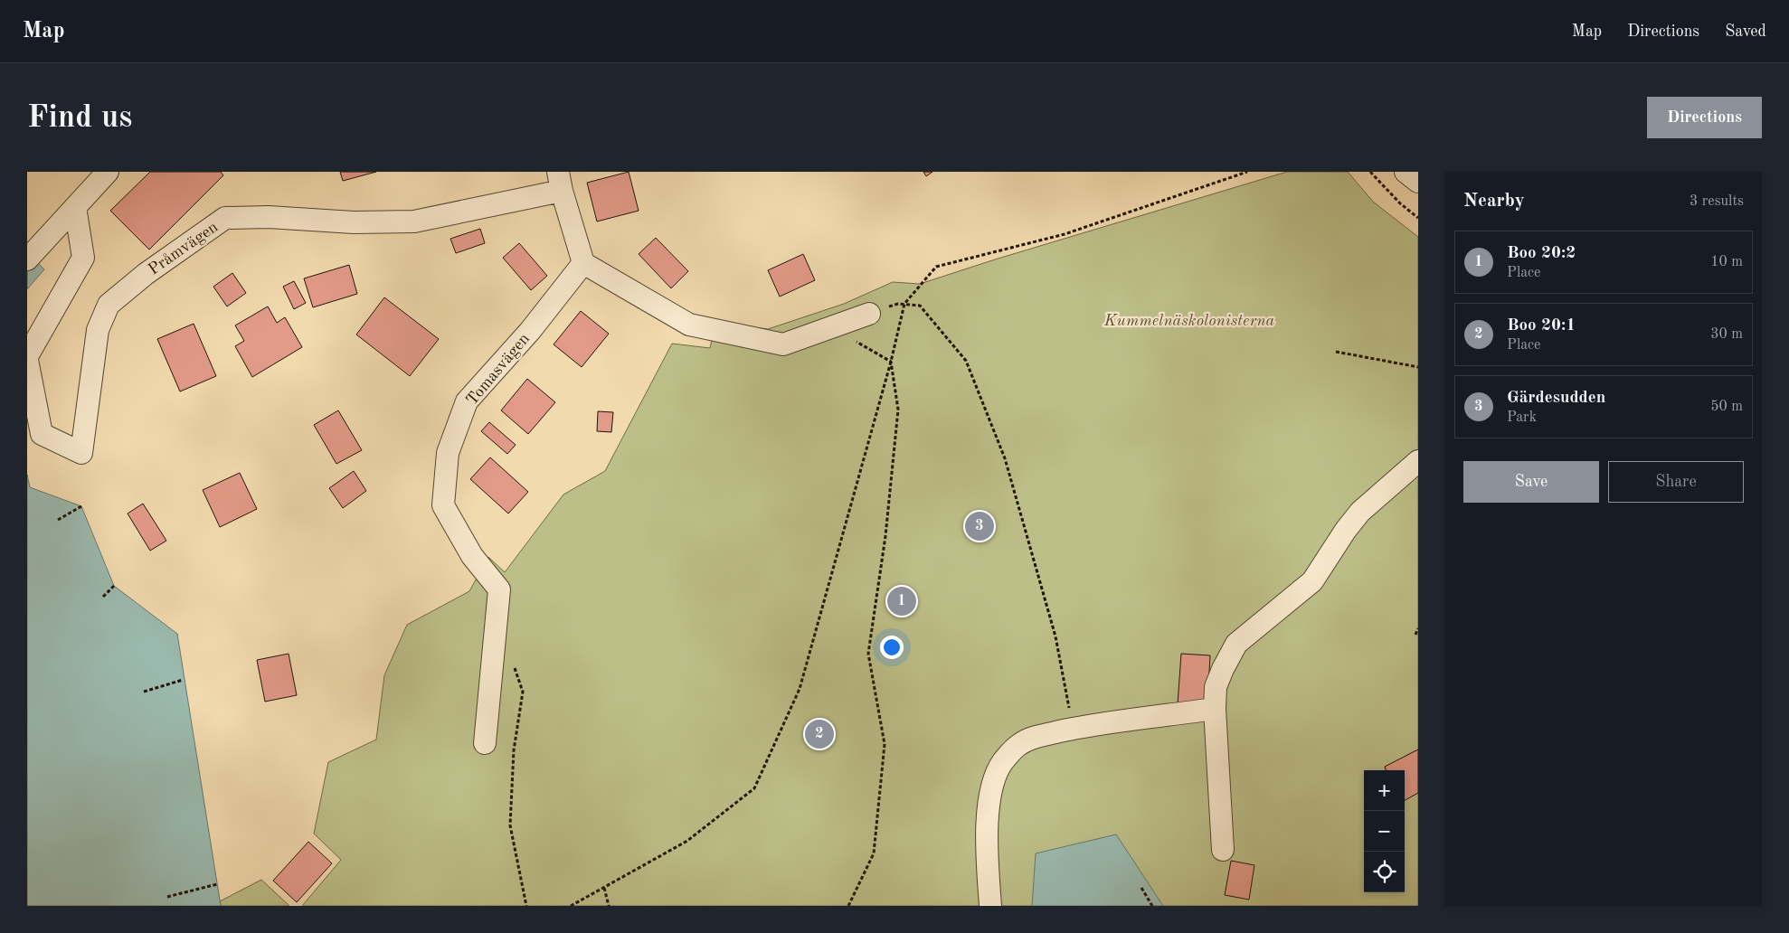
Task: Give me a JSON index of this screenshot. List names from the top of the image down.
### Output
{
  "streets": {
    "street": ["Pråmvägen", "Tomasvägen"]
  },
  "parks": ["Kummelnäskolonisterna"],
  "page": {
    "header": "Map",
    "nav": ["Map", "Directions", "Saved"],
    "buttons": [
      "Directions",
      ["Save", "Share"]
    ],
    "title": "Find us",
    "heading": ["Nearby", "3 results"],
    "list": [
      {
        "mark": "1",
        "name": "Boo 20:2",
        "note": "Place",
        "value": "10 m"
      },
      {
        "mark": "2",
        "name": "Boo 20:1",
        "note": "Place",
        "value": "30 m"
      },
      {
        "mark": "3",
        "name": "Gärdesudden",
        "note": "Park",
        "value": "50 m"
      }
    ],
    "pins": ["3", "1", "2"],
    "map_buttons": ["+", "−"]
  }
}
